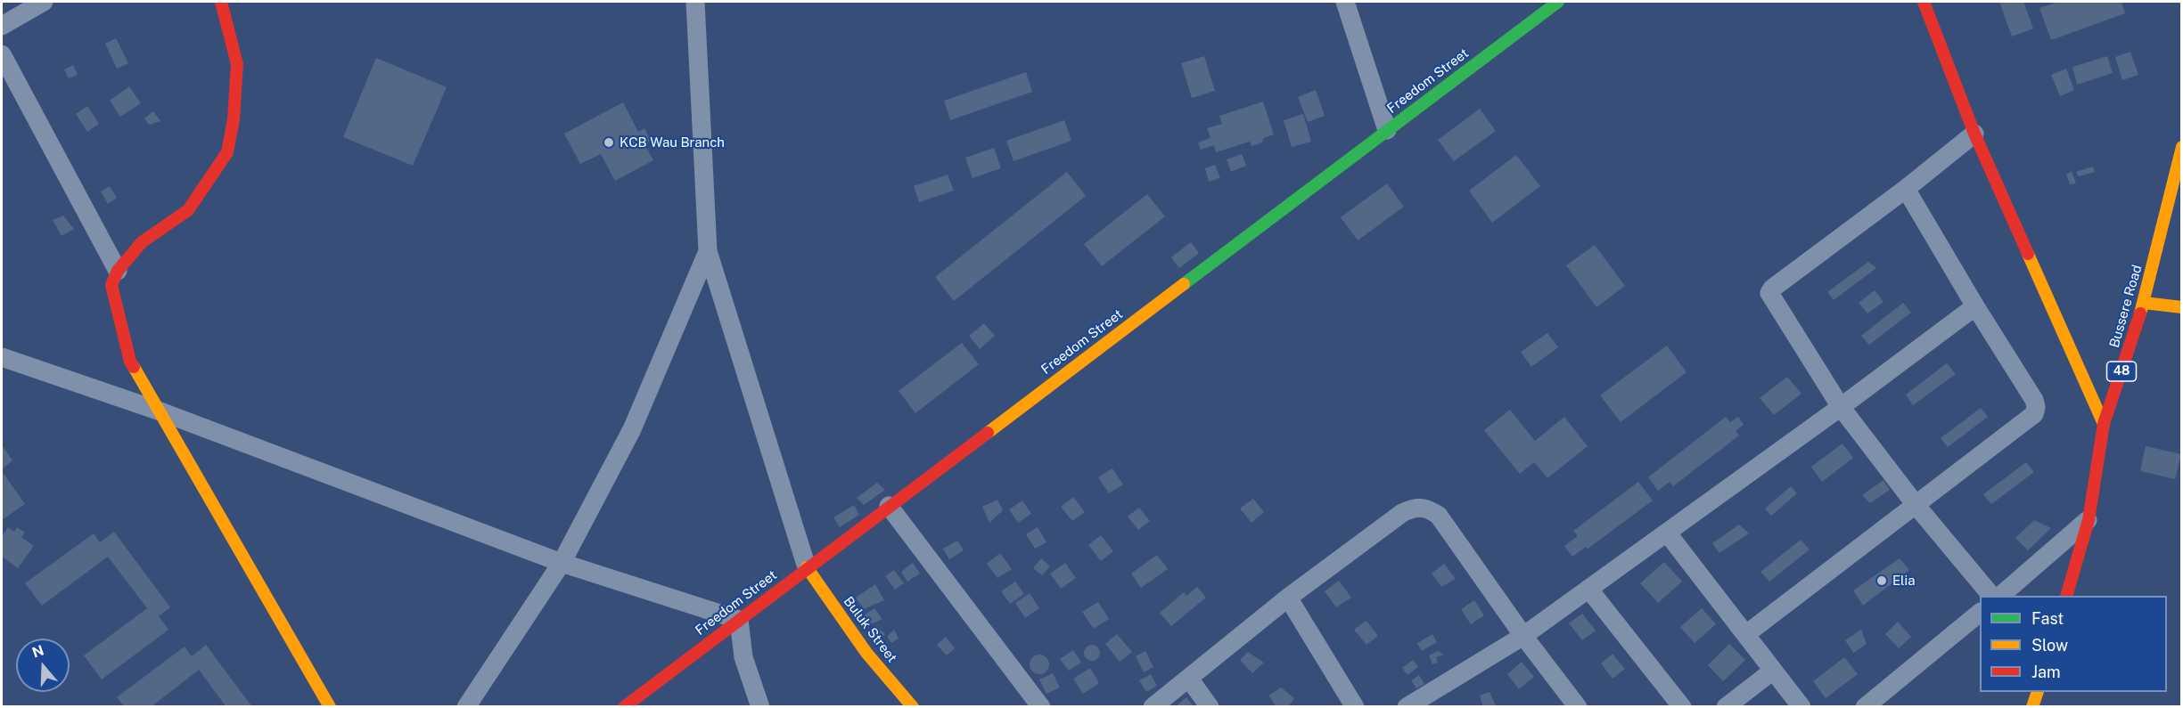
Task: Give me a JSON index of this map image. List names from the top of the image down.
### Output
{
  "streets": {
    "street": [
      "Freedom Street",
      "Bussere Road",
      "48",
      "Buluk Street"
    ]
  },
  "crossings": [
    ["Freedom Street", "Buluk Street"]
  ],
  "places": ["KCB Wau Branch", "Elia"],
  "legend": ["Fast", "Slow", "Jam"],
  "north": "top"
}
